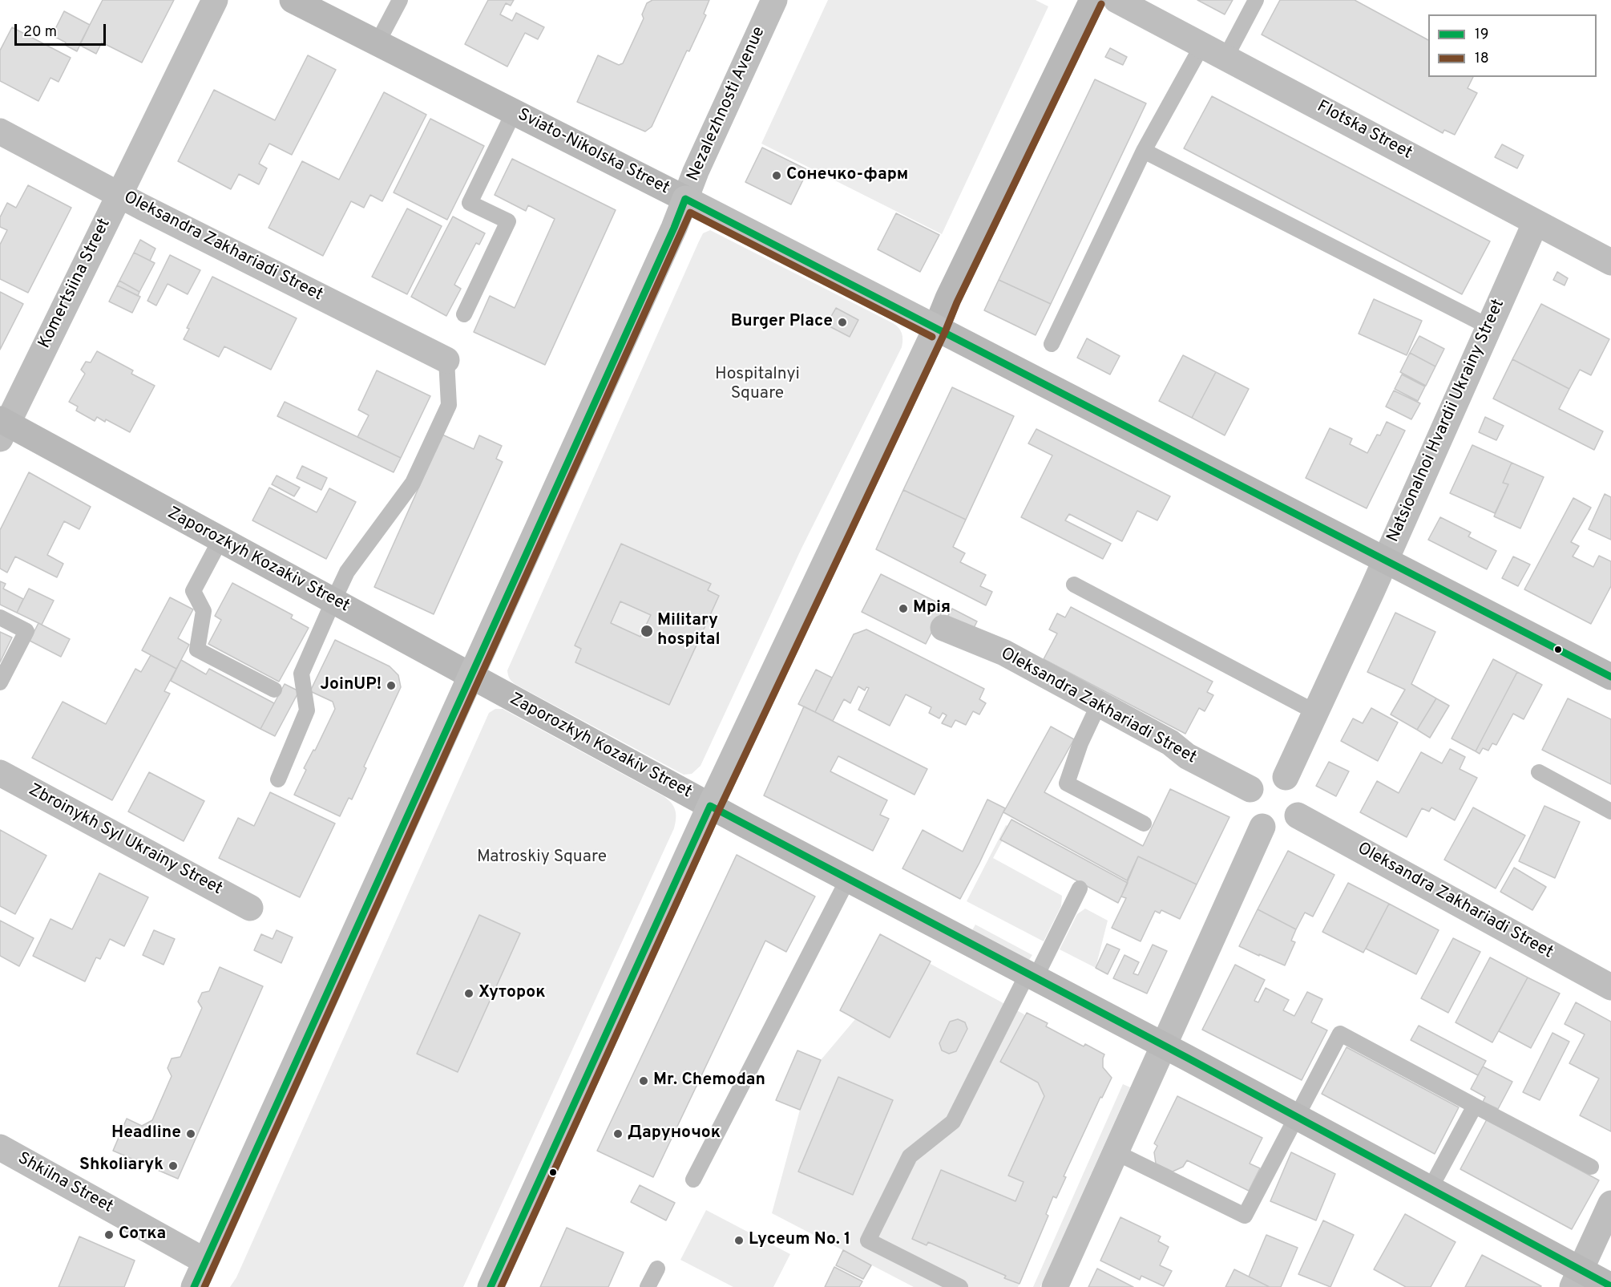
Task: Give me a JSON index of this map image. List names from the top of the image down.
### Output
{
  "streets": {
    "main road": ["Sviato-Nikolska Street", "Zaporozkyh Kozakiv Street"],
    "street": [
      "Nezalezhnosti Avenue",
      "Flotska Street",
      "Oleksandra Zakhariadi Street",
      "Komertsiina Street",
      "Natsionalnoi Hvardii Ukrainy Street",
      "Zbroinykh Syl Ukrainy Street",
      "Shkilna Street"
    ]
  },
  "crossings": [
    ["Nezalezhnosti Avenue", "Sviato-Nikolska Street"],
    ["Nezalezhnosti Avenue", "Zaporozkyh Kozakiv Street"],
    ["Nezalezhnosti Avenue", "Shkilna Street"],
    ["Flotska Street", "Natsionalnoi Hvardii Ukrainy Street"],
    ["Sviato-Nikolska Street", "Natsionalnoi Hvardii Ukrainy Street"],
    ["Oleksandra Zakhariadi Street", "Komertsiina Street"],
    ["Komertsiina Street", "Zaporozkyh Kozakiv Street"]
  ],
  "parks": ["Hospitalnyi Square", "Matroskiy Square"],
  "places": [
    "Сонечко-фарм",
    "Burger Place",
    "Мрія",
    "Military hospital",
    "JoinUP!",
    "Хуторок",
    "Mr. Chemodan",
    "Headline",
    "Даруночок",
    "Shkoliaryk",
    "Сотка",
    "Lyceum No. 1"
  ],
  "lines": ["transit line 18", "transit line 19"],
  "legend": ["19", "18"],
  "scale_bar": "20 m"
}
